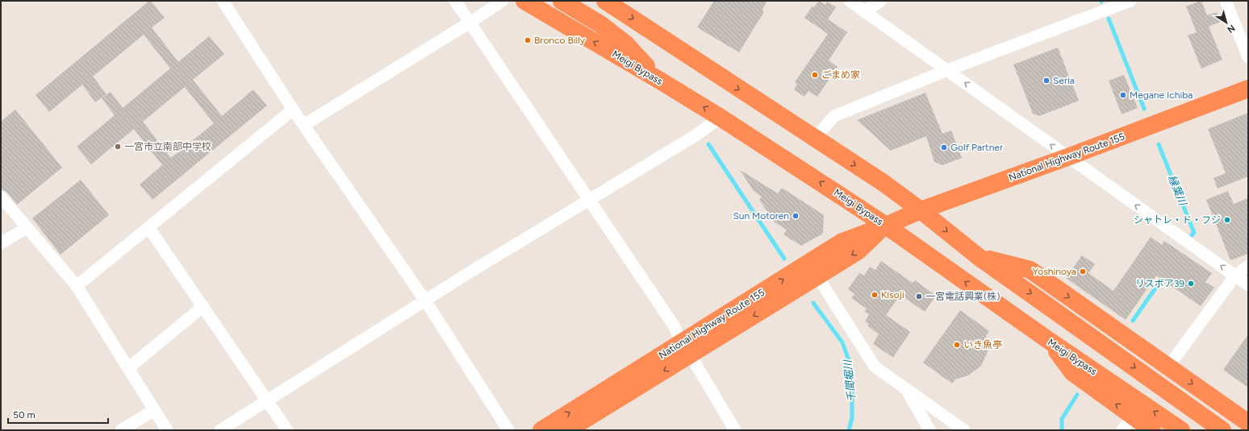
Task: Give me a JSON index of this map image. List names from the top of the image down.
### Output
{
  "streets": {
    "highway": ["Meigi Bypass", "National Highway Route 155"]
  },
  "crossings": [
    ["Meigi Bypass", "National Highway Route 155"]
  ],
  "water": ["縁葉川", "千間堀川"],
  "places": [
    "Bronco Billy",
    "ごまめ家",
    "Seria",
    "Megane Ichiba",
    "一宮市立南部中学校",
    "Golf Partner",
    "Sun Motoren",
    "シャトレ・ド・フジ",
    "Yoshinoya",
    "リスボア39",
    "Kisoji",
    "一宮電話興業(株)",
    "いき魚亭"
  ],
  "scale_bar": "50 m",
  "north": "bottom right"
}
